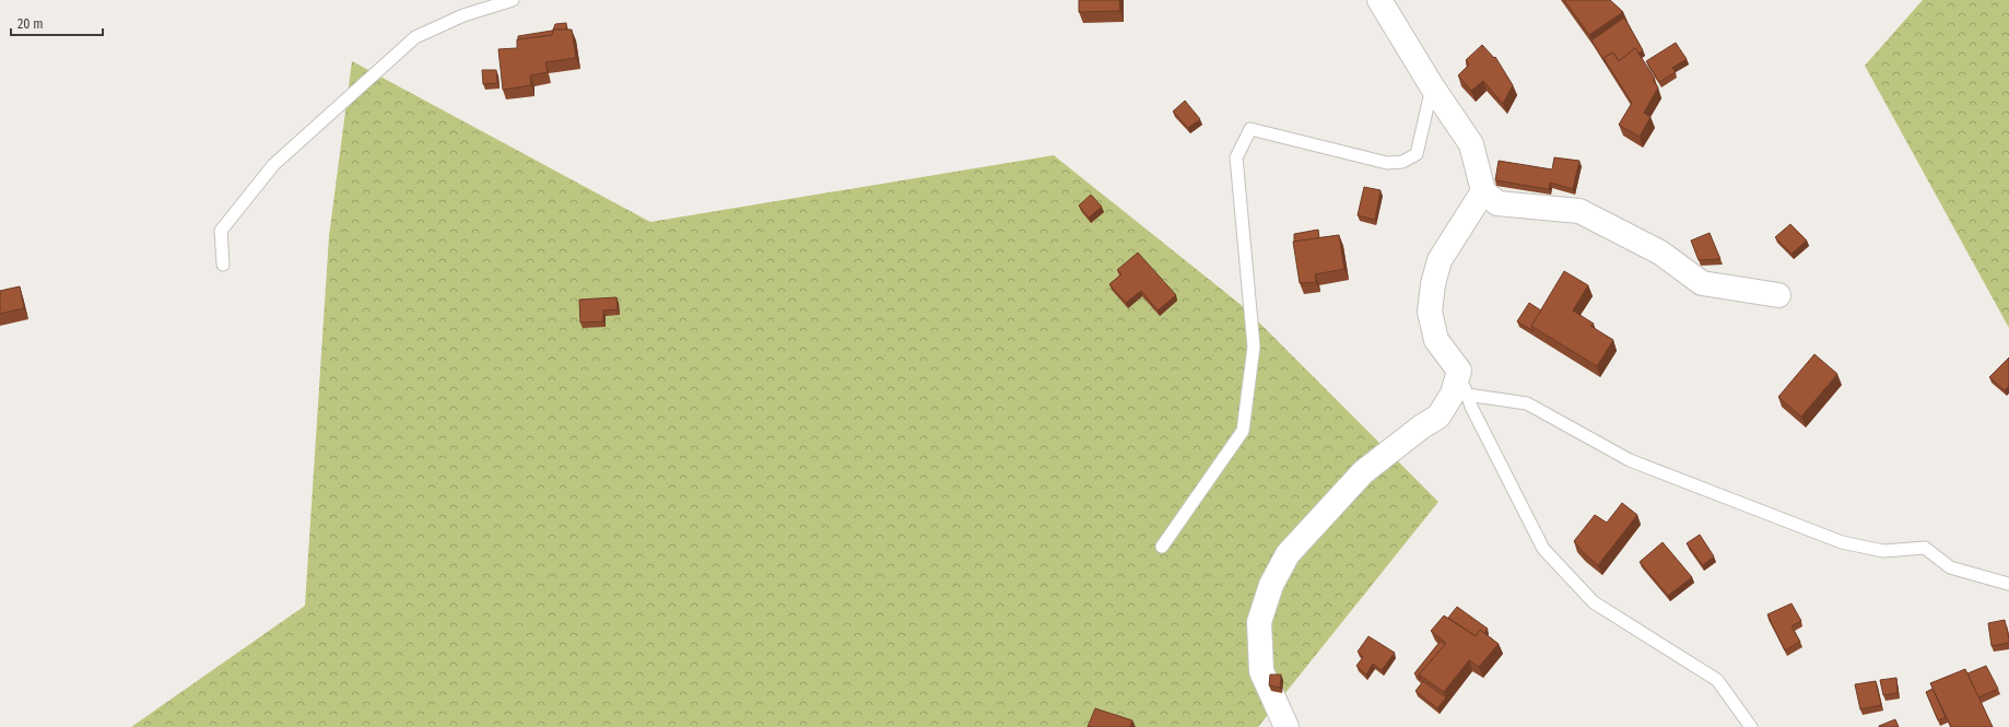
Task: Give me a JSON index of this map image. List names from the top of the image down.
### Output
{
  "scale_bar": "20 m"
}
